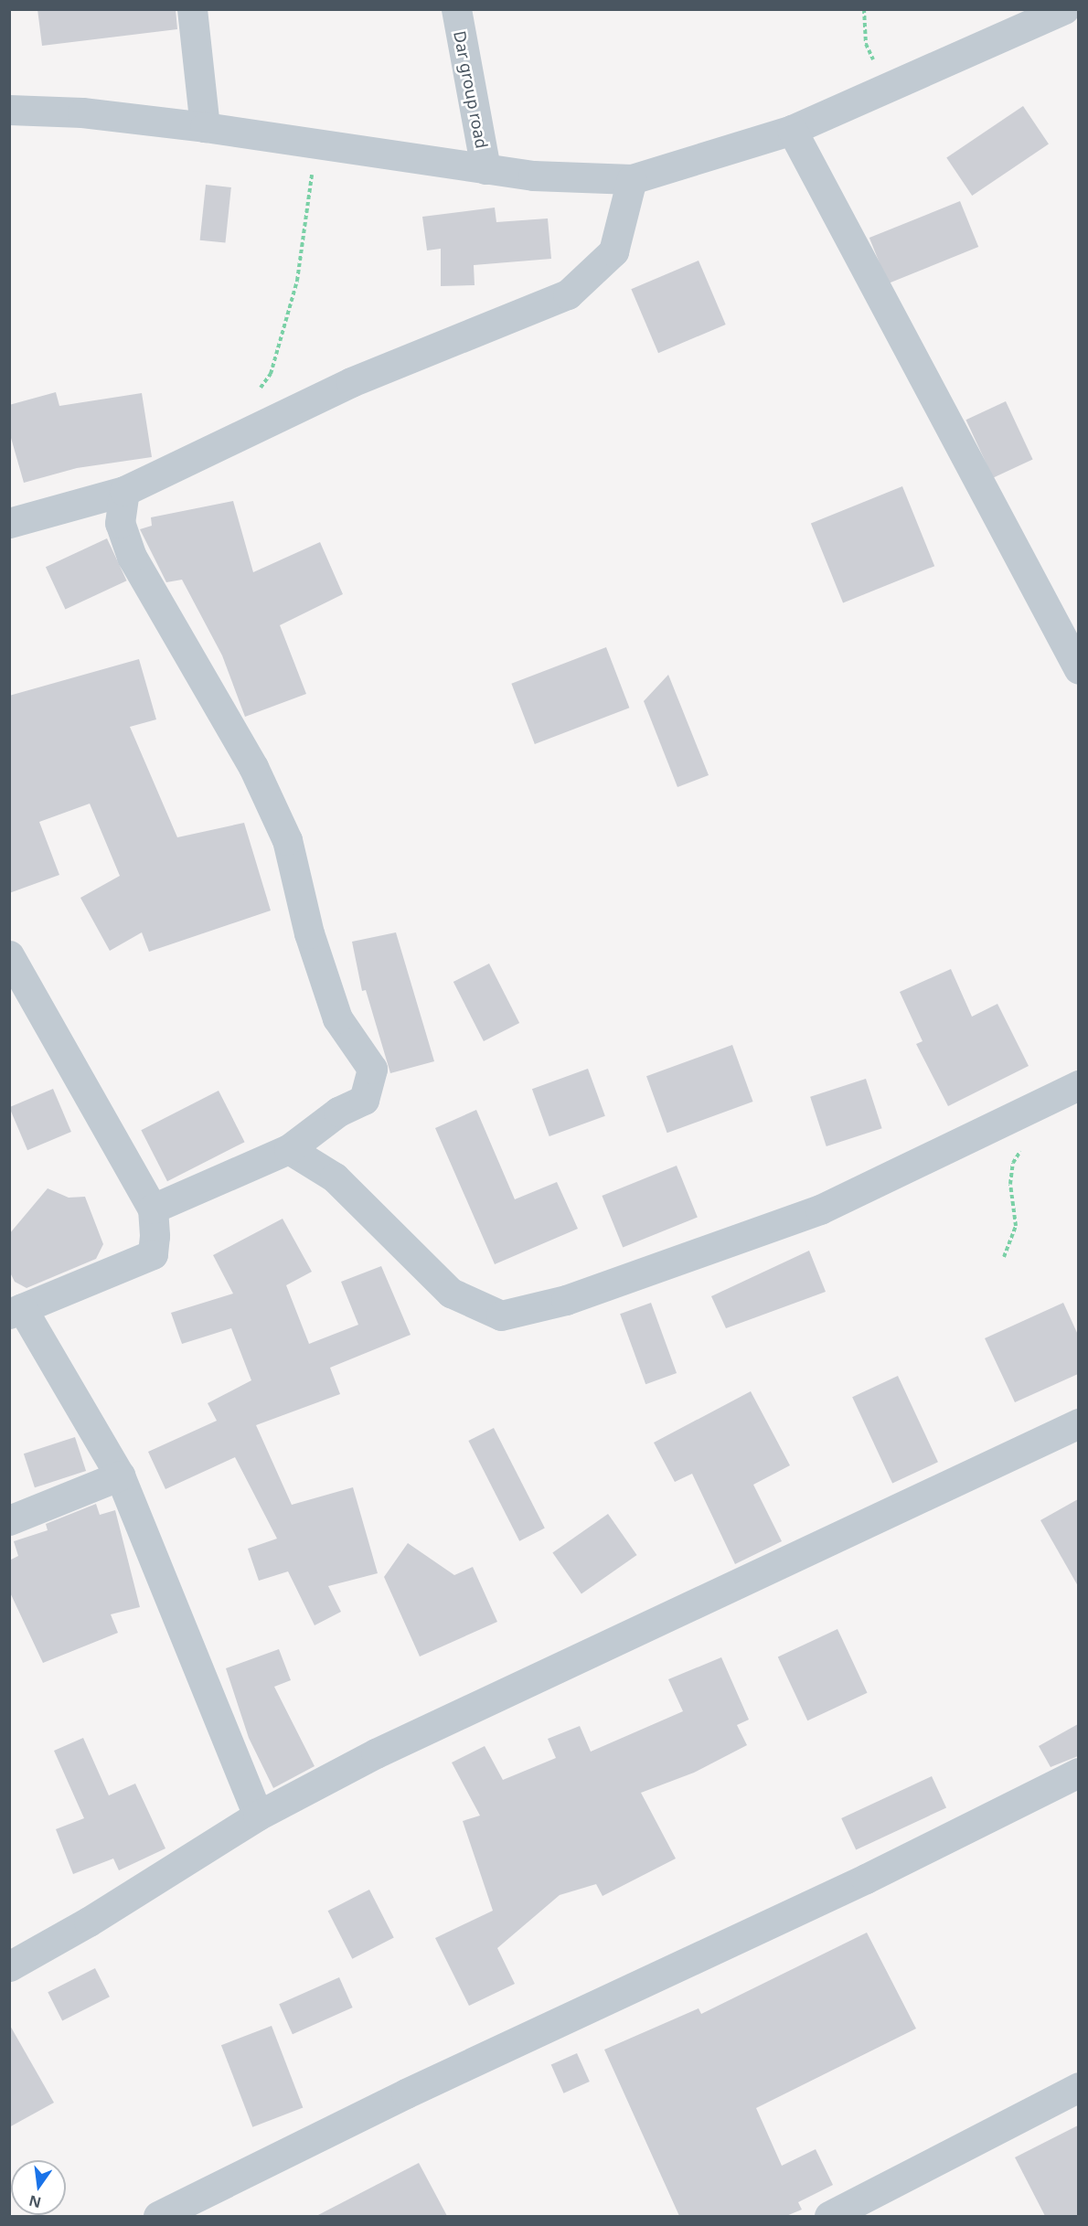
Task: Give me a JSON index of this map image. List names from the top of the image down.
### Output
{
  "streets": {
    "street": ["Dar group road"]
  },
  "north": "bottom"
}
